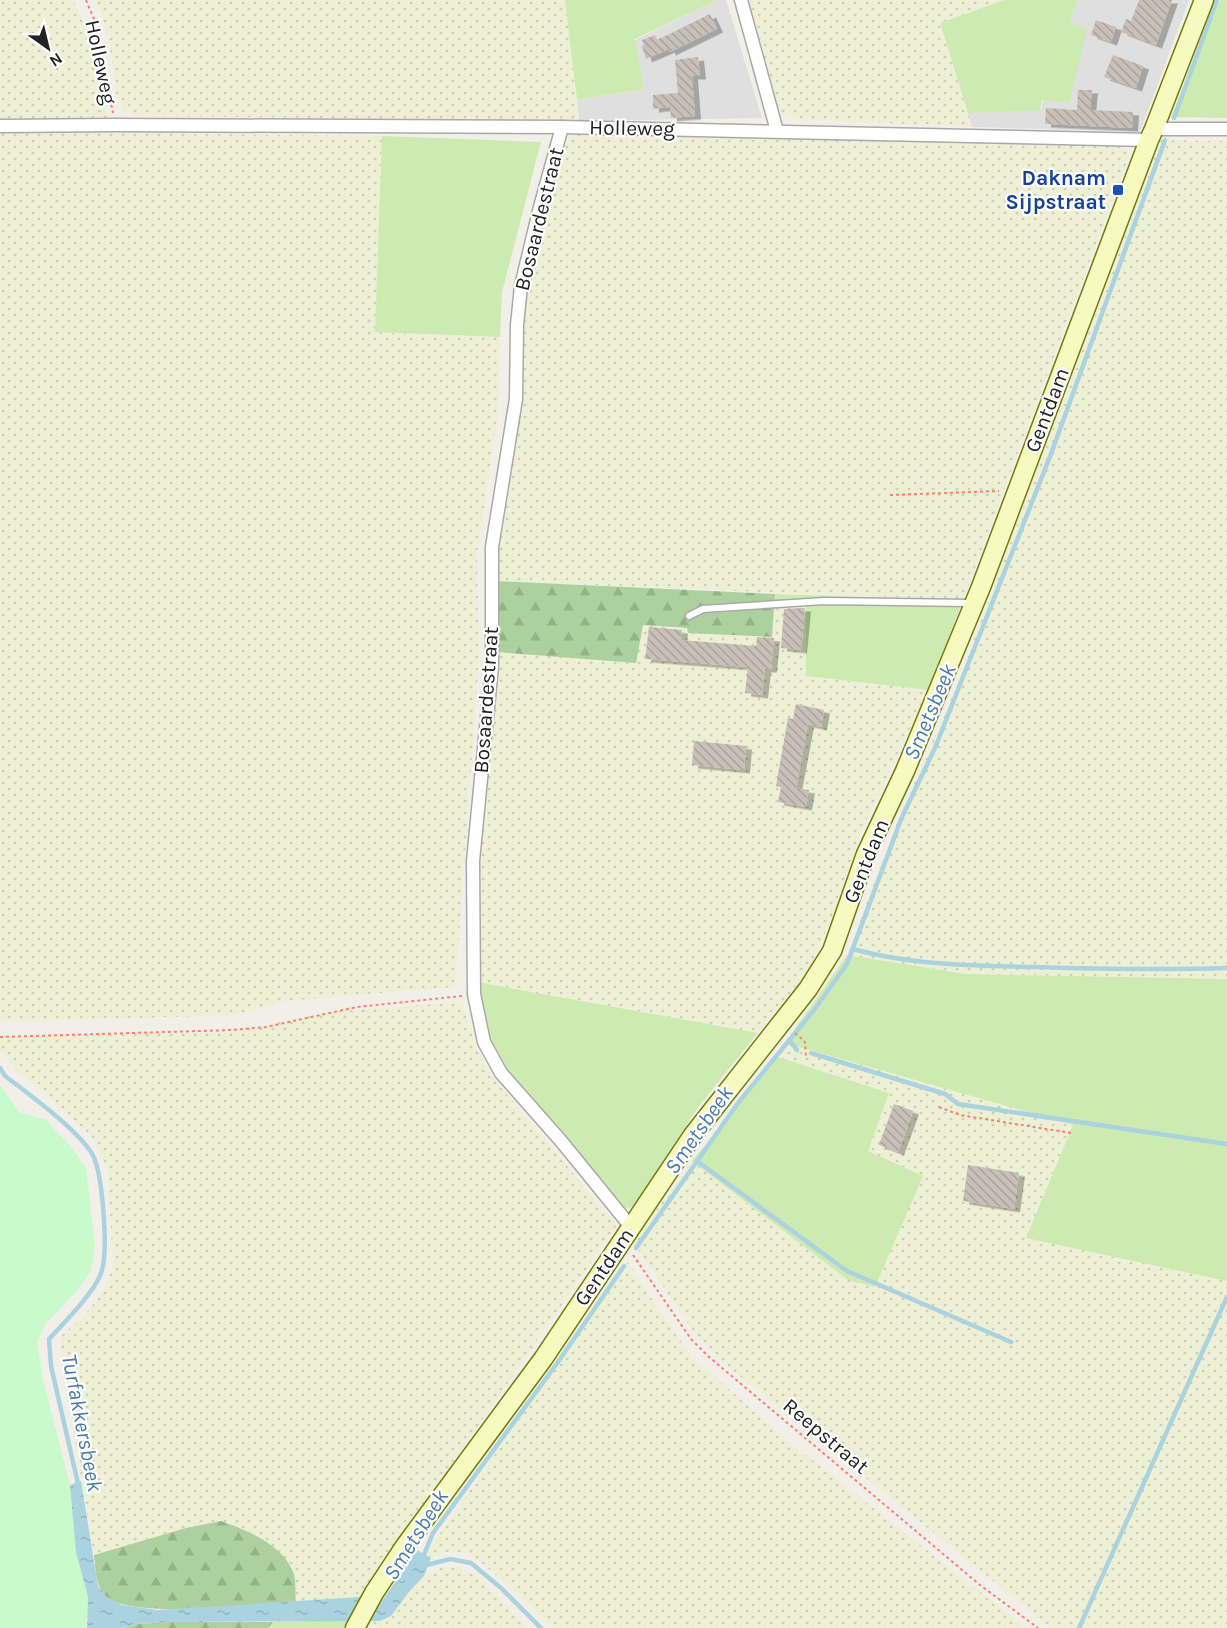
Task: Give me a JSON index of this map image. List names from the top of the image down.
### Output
{
  "streets": {
    "street": ["Holleweg", "Bosaardestraat", "Gentdam"],
    "path": ["Reepstraat"]
  },
  "crossings": [
    ["Holleweg", "Bosaardestraat"],
    ["Holleweg", "Gentdam"],
    ["Bosaardestraat", "Gentdam"],
    ["Bosaardestraat", "Reepstraat"],
    ["Gentdam", "Reepstraat"]
  ],
  "water": ["Smetsbeek", "Turfakkersbeek"],
  "places": {
    "transit": ["Daknam Sijpstraat"]
  },
  "north": "bottom right"
}
